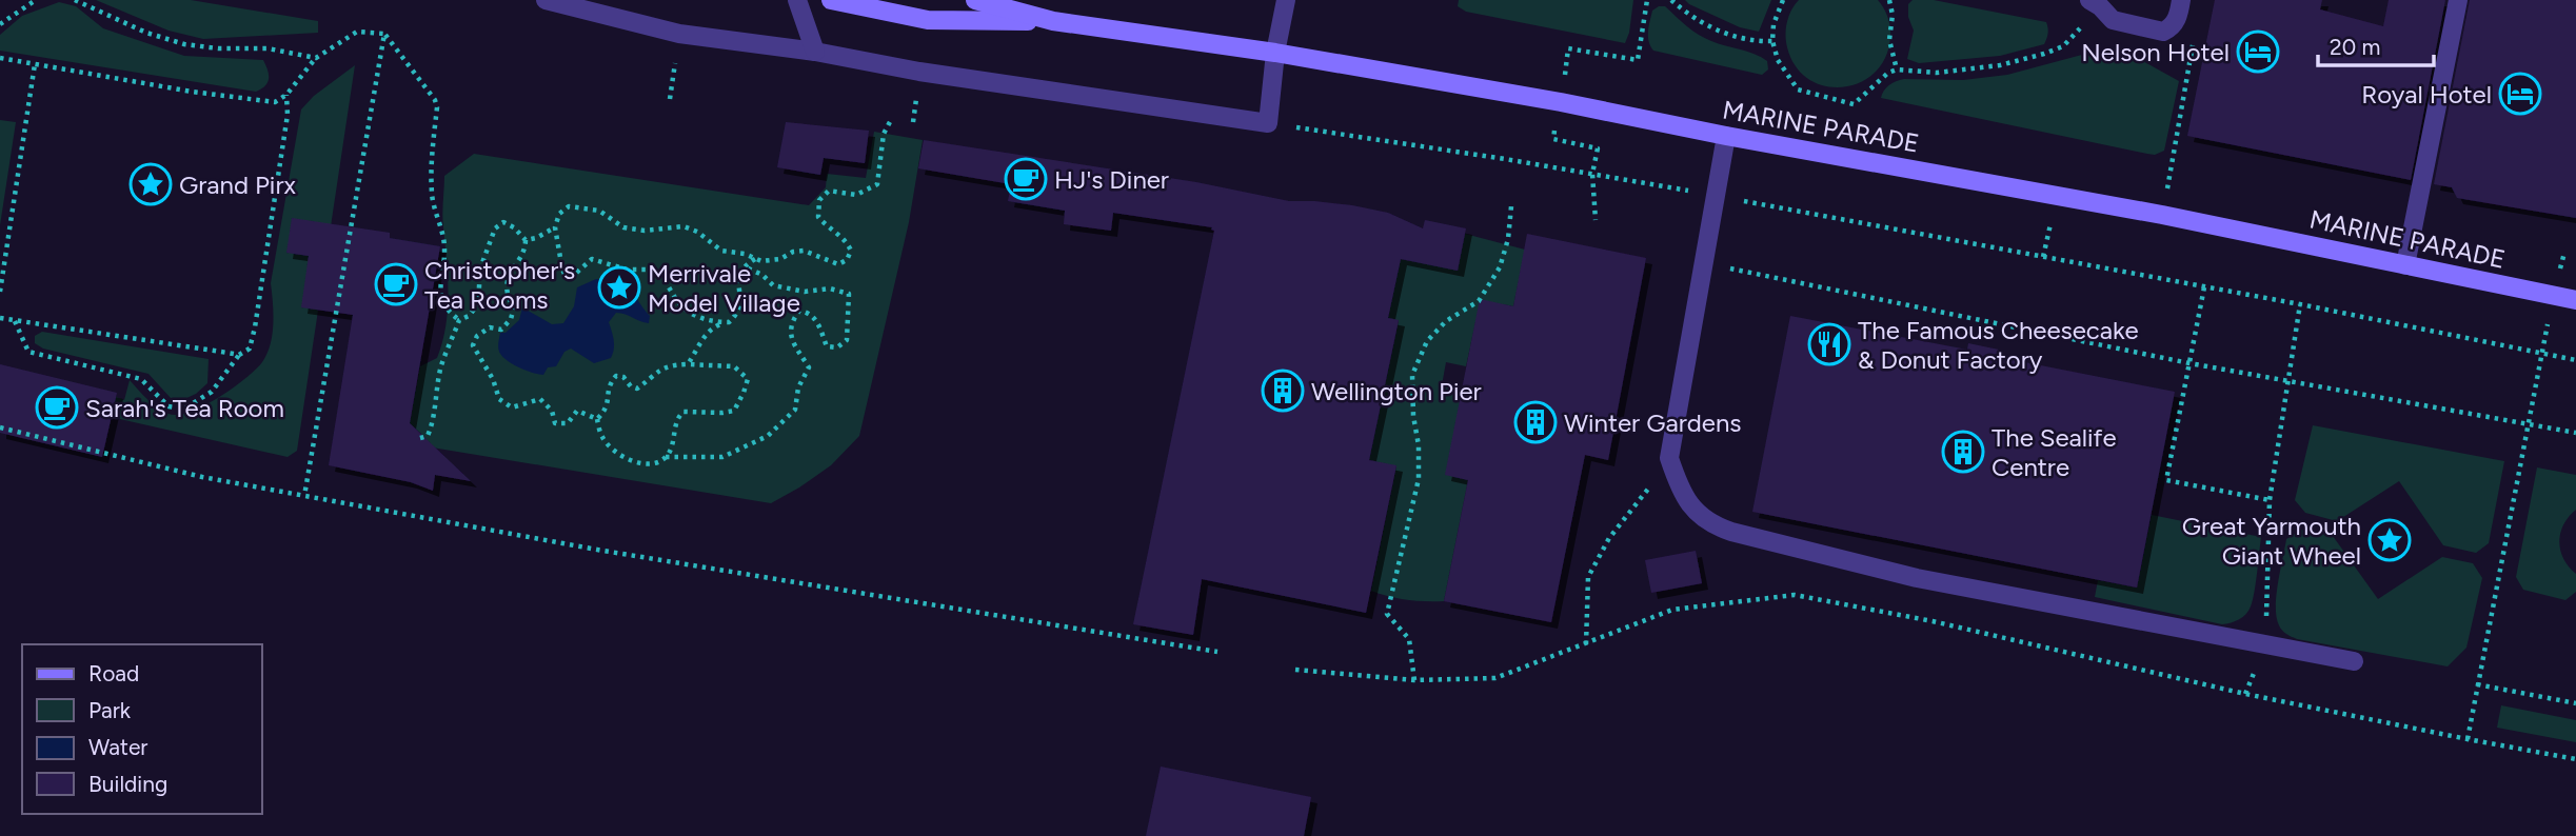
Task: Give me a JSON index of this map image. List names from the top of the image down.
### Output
{
  "streets": {
    "street": ["MARINE PARADE"]
  },
  "places": {
    "hotel": ["Nelson Hotel", "Royal Hotel"],
    "cafe": ["HJ's Diner", "Christopher's Tea Rooms", "Sarah's Tea Room"],
    "place": ["Grand Pirx", "Merrivale Model Village", "Great Yarmouth Giant Wheel"],
    "restaurant": ["The Famous Cheesecake & Donut Factory"],
    "building": ["Wellington Pier", "Winter Gardens", "The Sealife Centre"]
  },
  "legend": [
    "Road",
    "Park",
    "Water",
    "Building"
  ],
  "scale_bar": "20 m"
}
